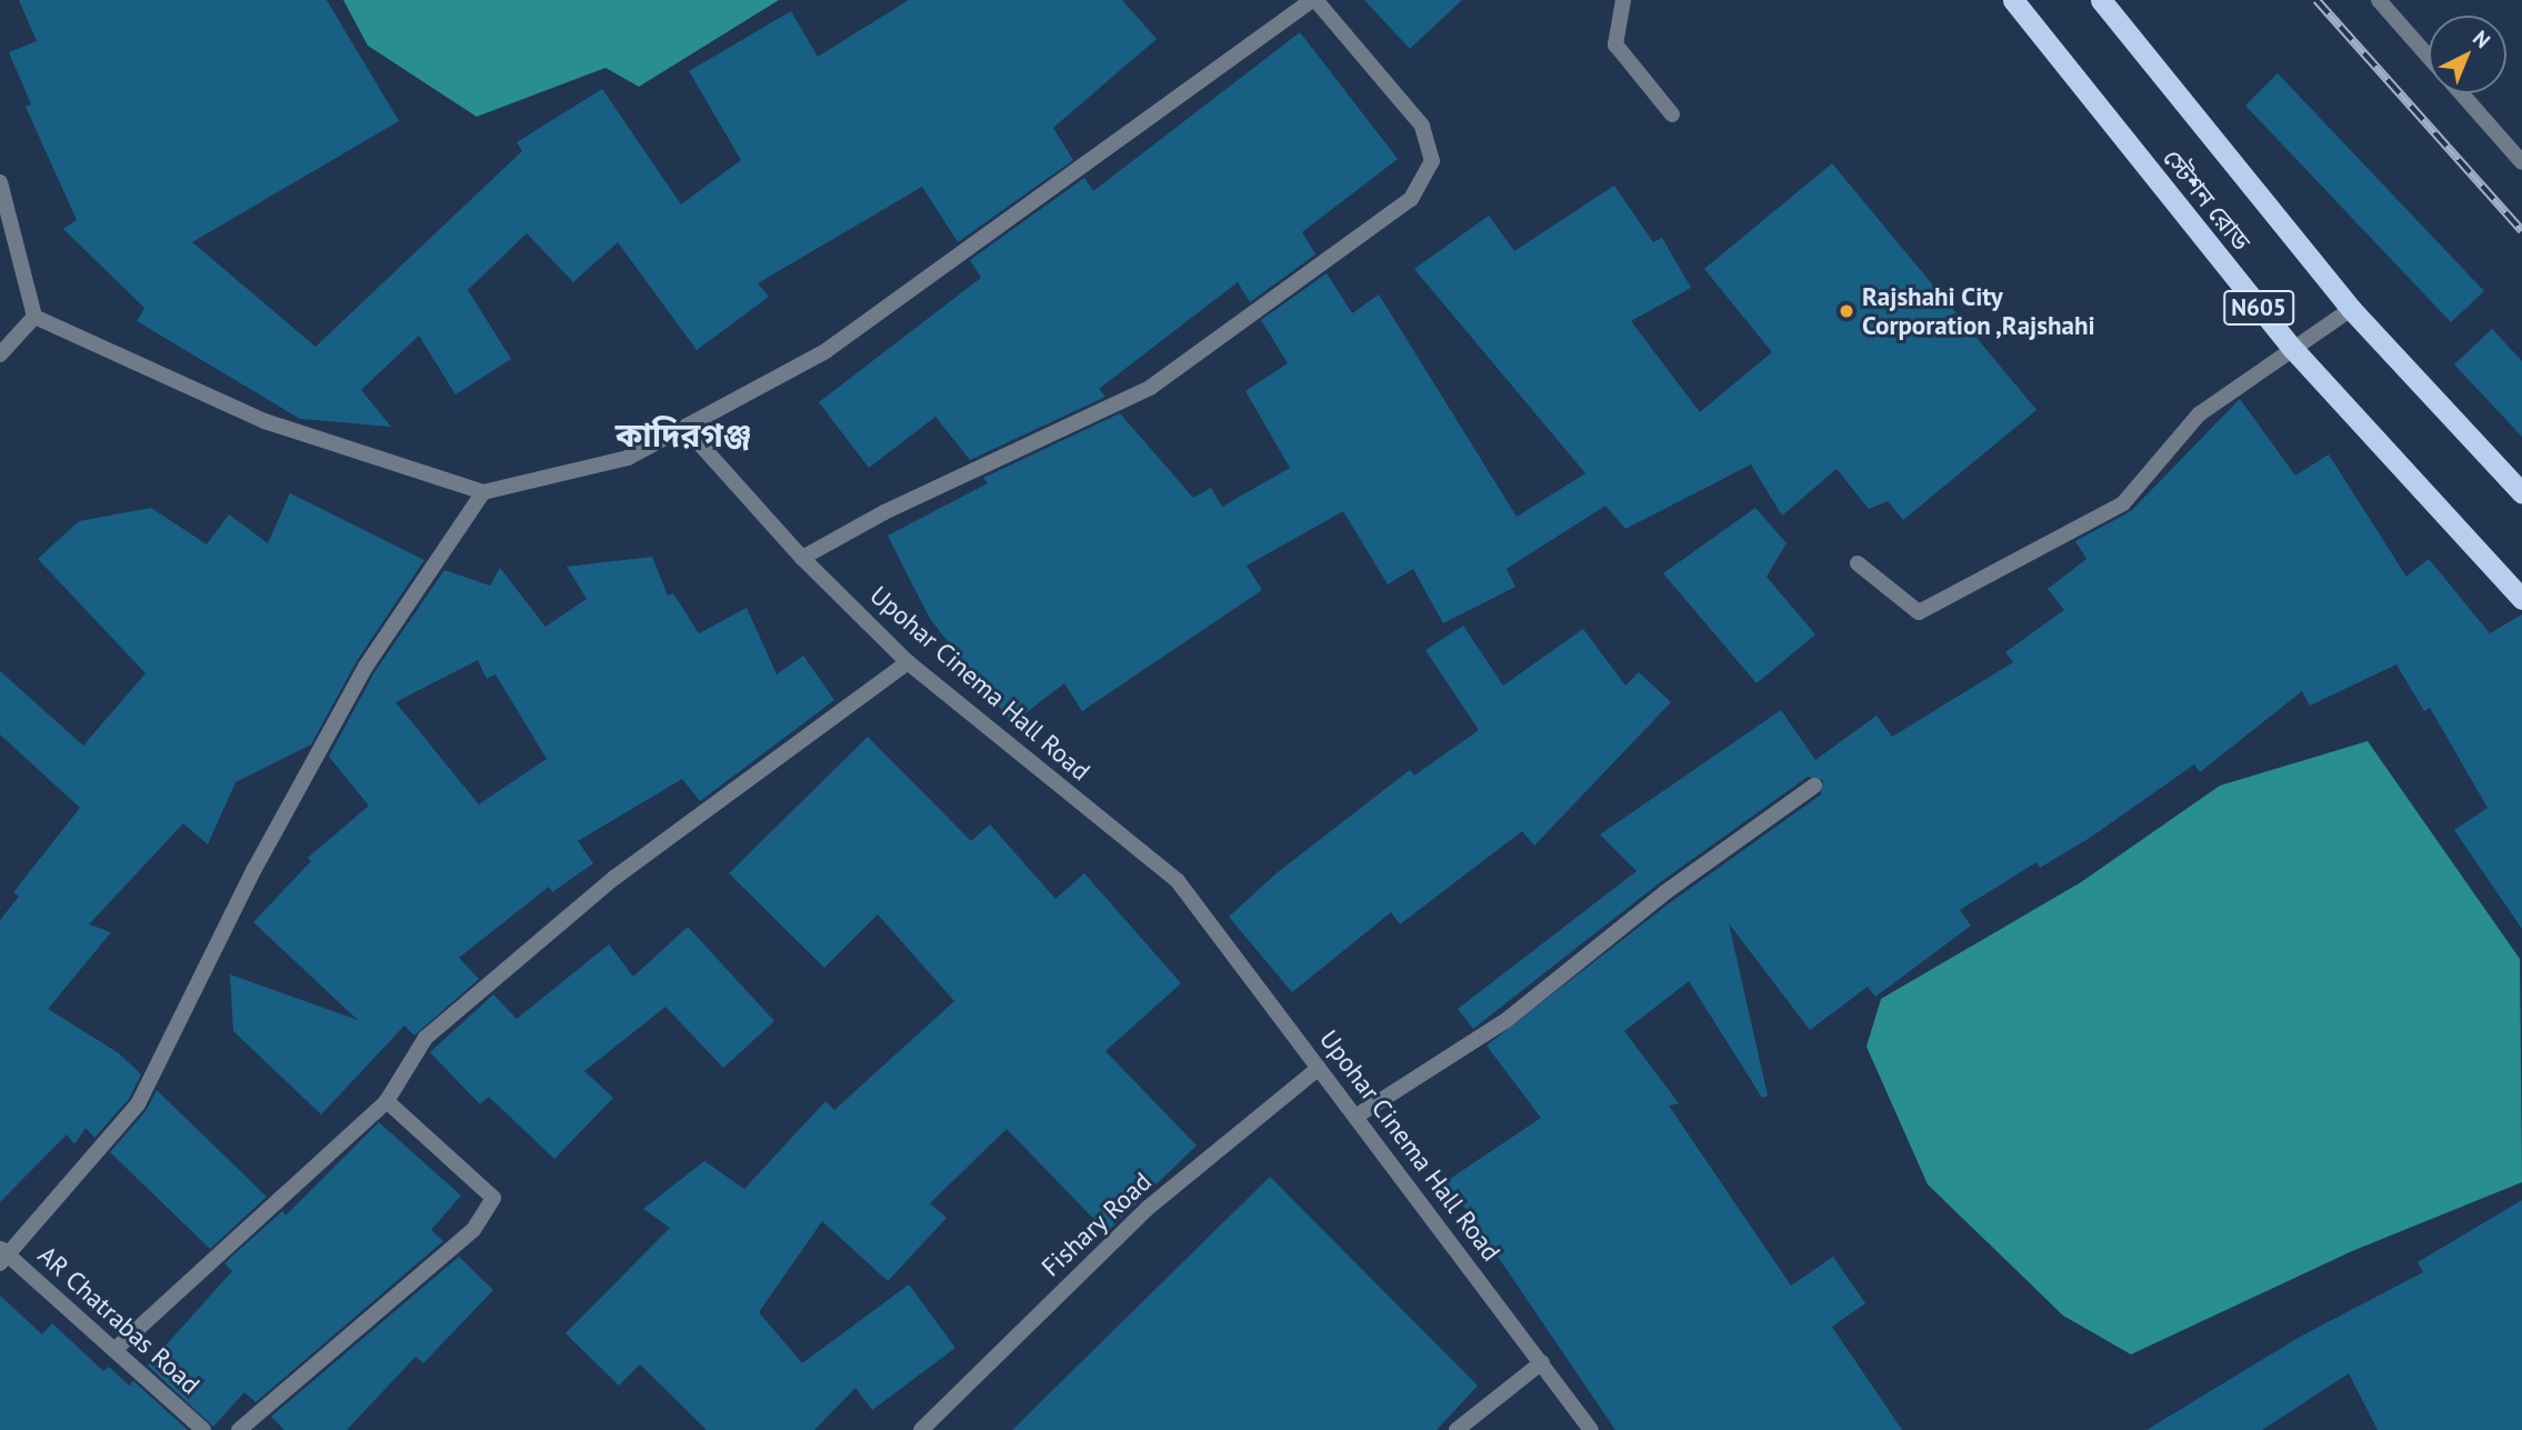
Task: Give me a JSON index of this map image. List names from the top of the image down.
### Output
{
  "streets": {
    "highway": ["স্টেশন রোড", "N605"],
    "street": ["Upohar Cinema Hall Road", "Fishary Road", "AR Chatrabas Road"]
  },
  "crossings": [
    ["Upohar Cinema Hall Road", "Fishary Road"]
  ],
  "districts": ["কাদিরগঞ্জ"],
  "places": ["Rajshahi City Corporation ,Rajshahi"],
  "north": "top right"
}
